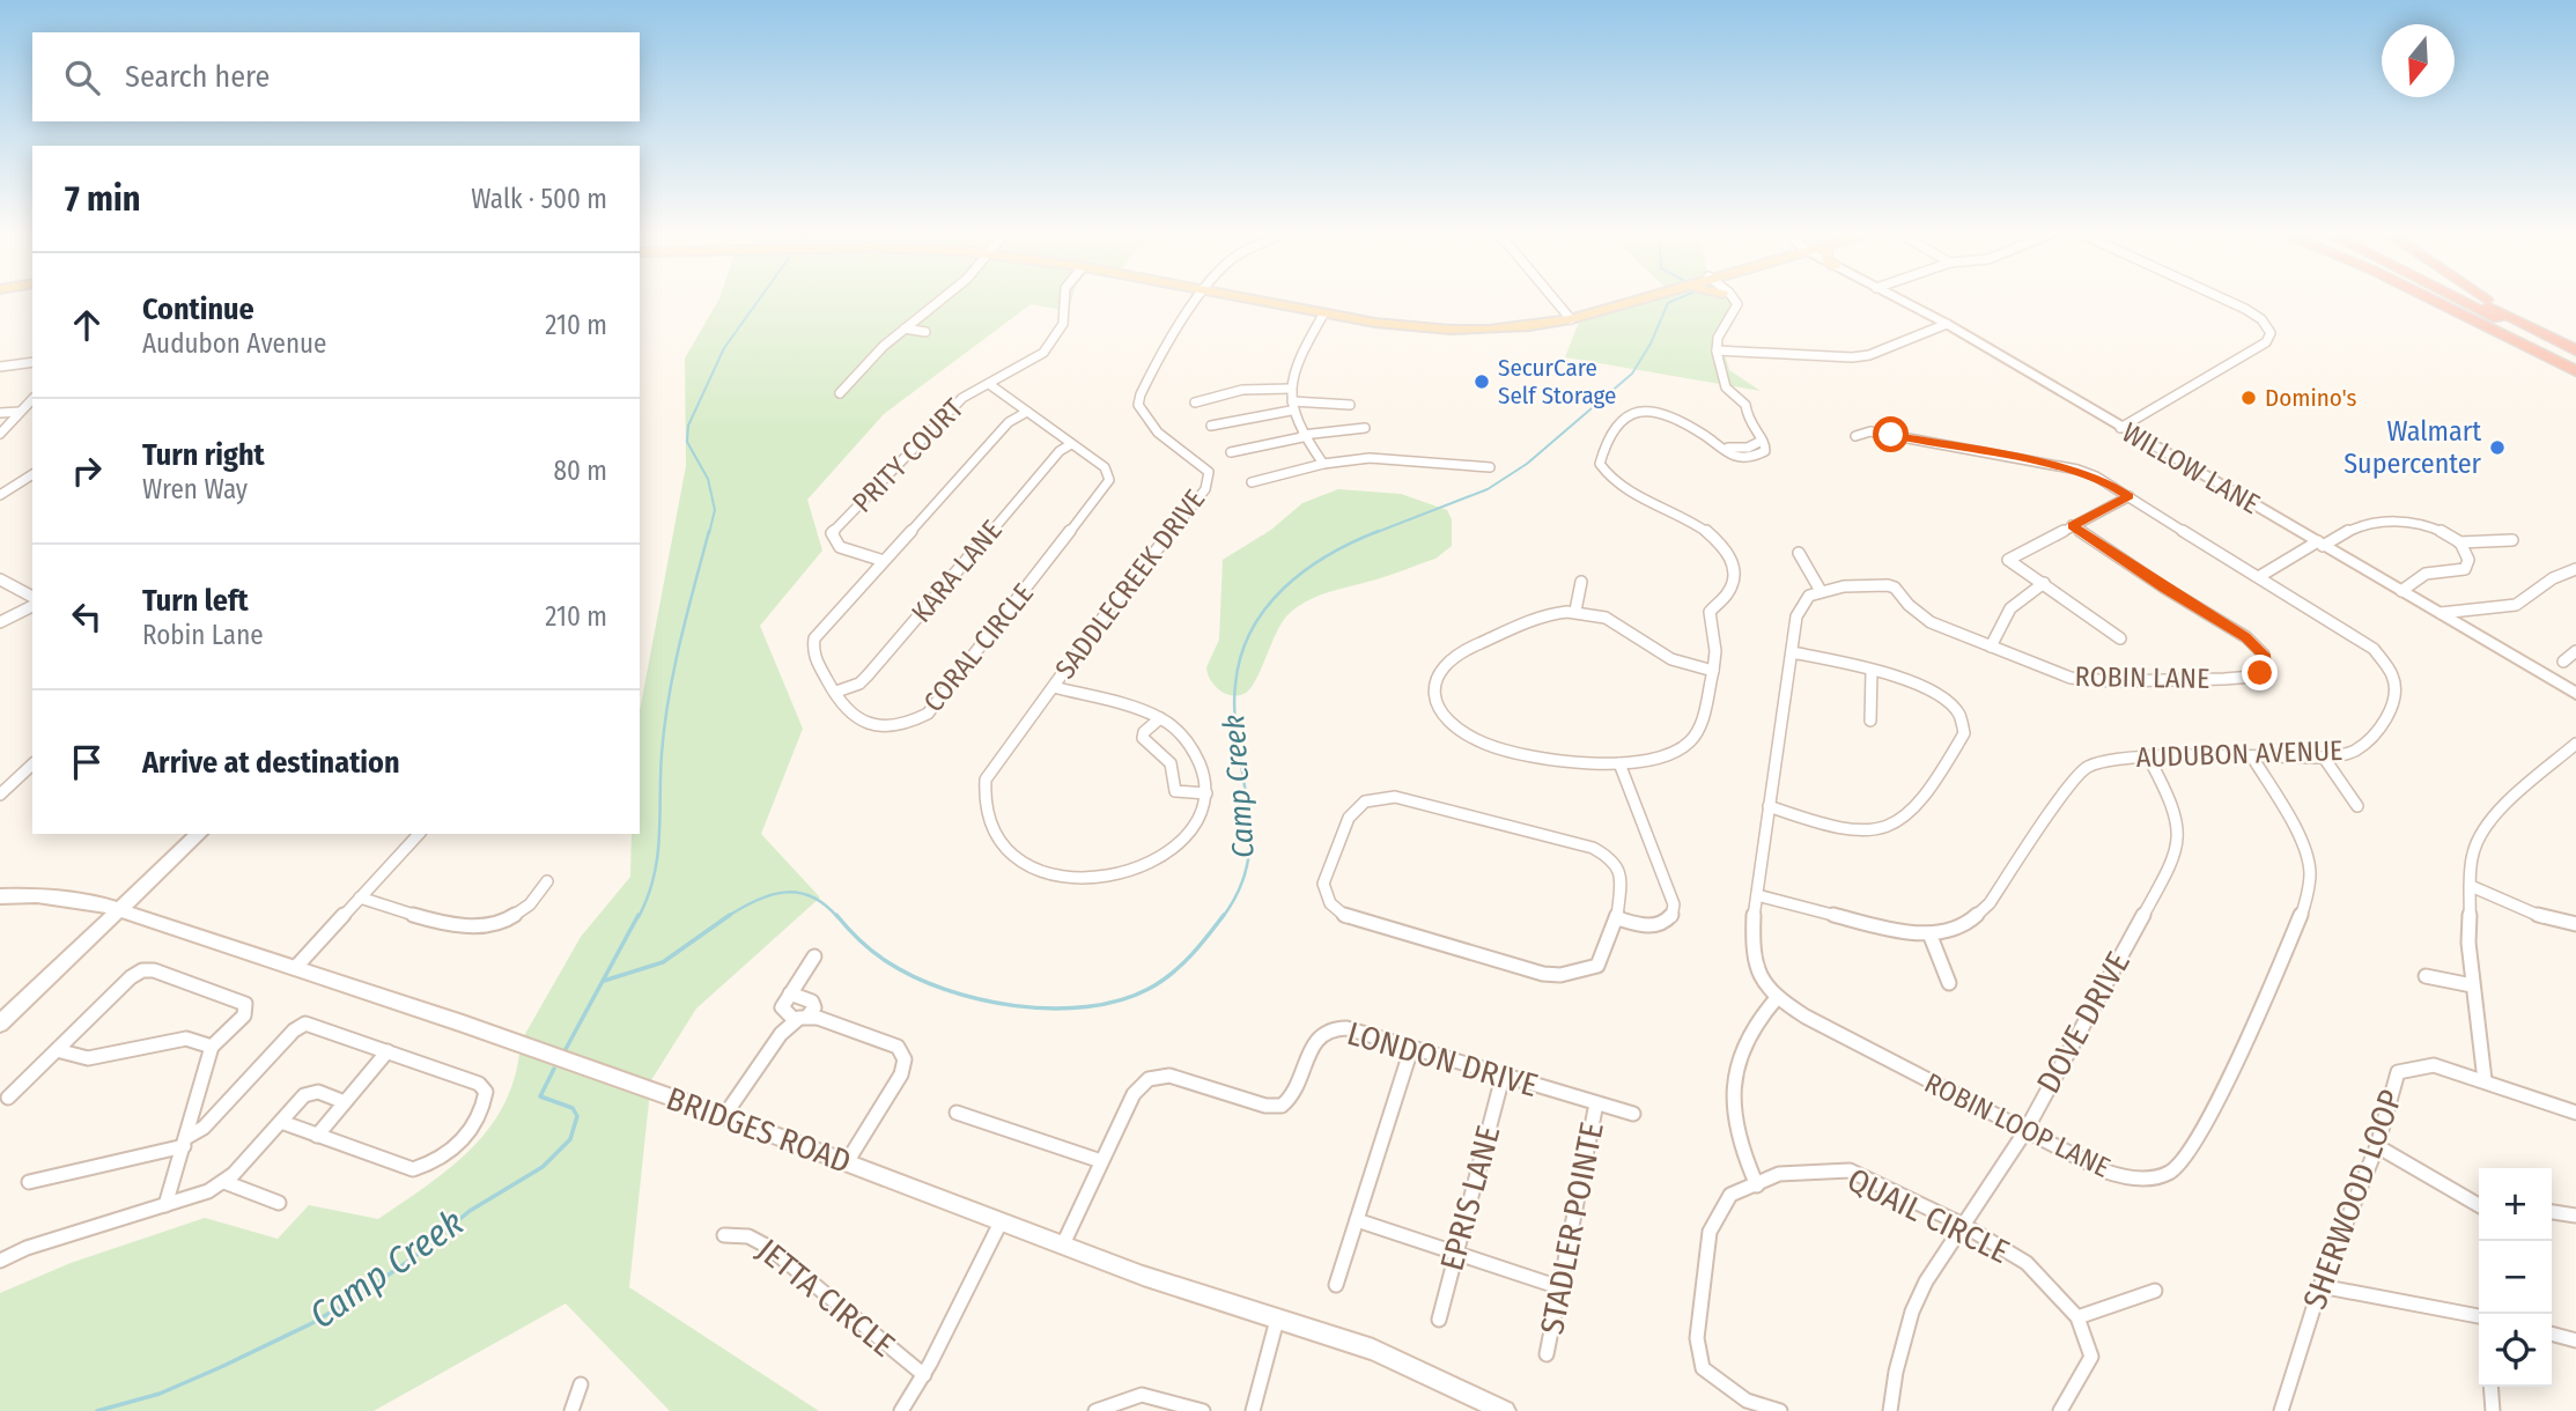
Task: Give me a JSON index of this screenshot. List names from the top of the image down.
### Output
{
  "streets": {
    "street": [
      "PRITY COURT",
      "WILLOW LANE",
      "KARA LANE",
      "SADDLECREEK DRIVE",
      "CORAL CIRCLE",
      "ROBIN LANE",
      "AUDUBON AVENUE",
      "DOVE DRIVE",
      "LONDON DRIVE",
      "ROBIN LOOP LANE",
      "BRIDGES ROAD",
      "EPRIS LANE",
      "SHERWOOD LOOP",
      "QUAIL CIRCLE",
      "STADLER POINTE",
      "JETTA CIRCLE"
    ]
  },
  "crossings": [
    ["PRITY COURT", "CORAL CIRCLE"],
    ["KARA LANE", "CORAL CIRCLE"],
    ["AUDUBON AVENUE", "DOVE DRIVE"],
    ["AUDUBON AVENUE", "ROBIN LOOP LANE"],
    ["DOVE DRIVE", "ROBIN LOOP LANE"],
    ["DOVE DRIVE", "QUAIL CIRCLE"],
    ["LONDON DRIVE", "BRIDGES ROAD"],
    ["LONDON DRIVE", "EPRIS LANE"],
    ["LONDON DRIVE", "STADLER POINTE"]
  ],
  "water": ["Camp Creek"],
  "places": ["SecurCare Self Storage", "Domino's", "Walmart Supercenter"],
  "north": "bottom",
  "page": {
    "search": "Search here",
    "heading": ["7 min", "Walk · 500 m"],
    "list": [
      ["Continue", "Audubon Avenue", "210 m"],
      ["Turn right", "Wren Way", "80 m"],
      ["Turn left", "Robin Lane", "210 m"],
      "Arrive at destination"
    ],
    "map_buttons": ["+", "−"]
  }
}
